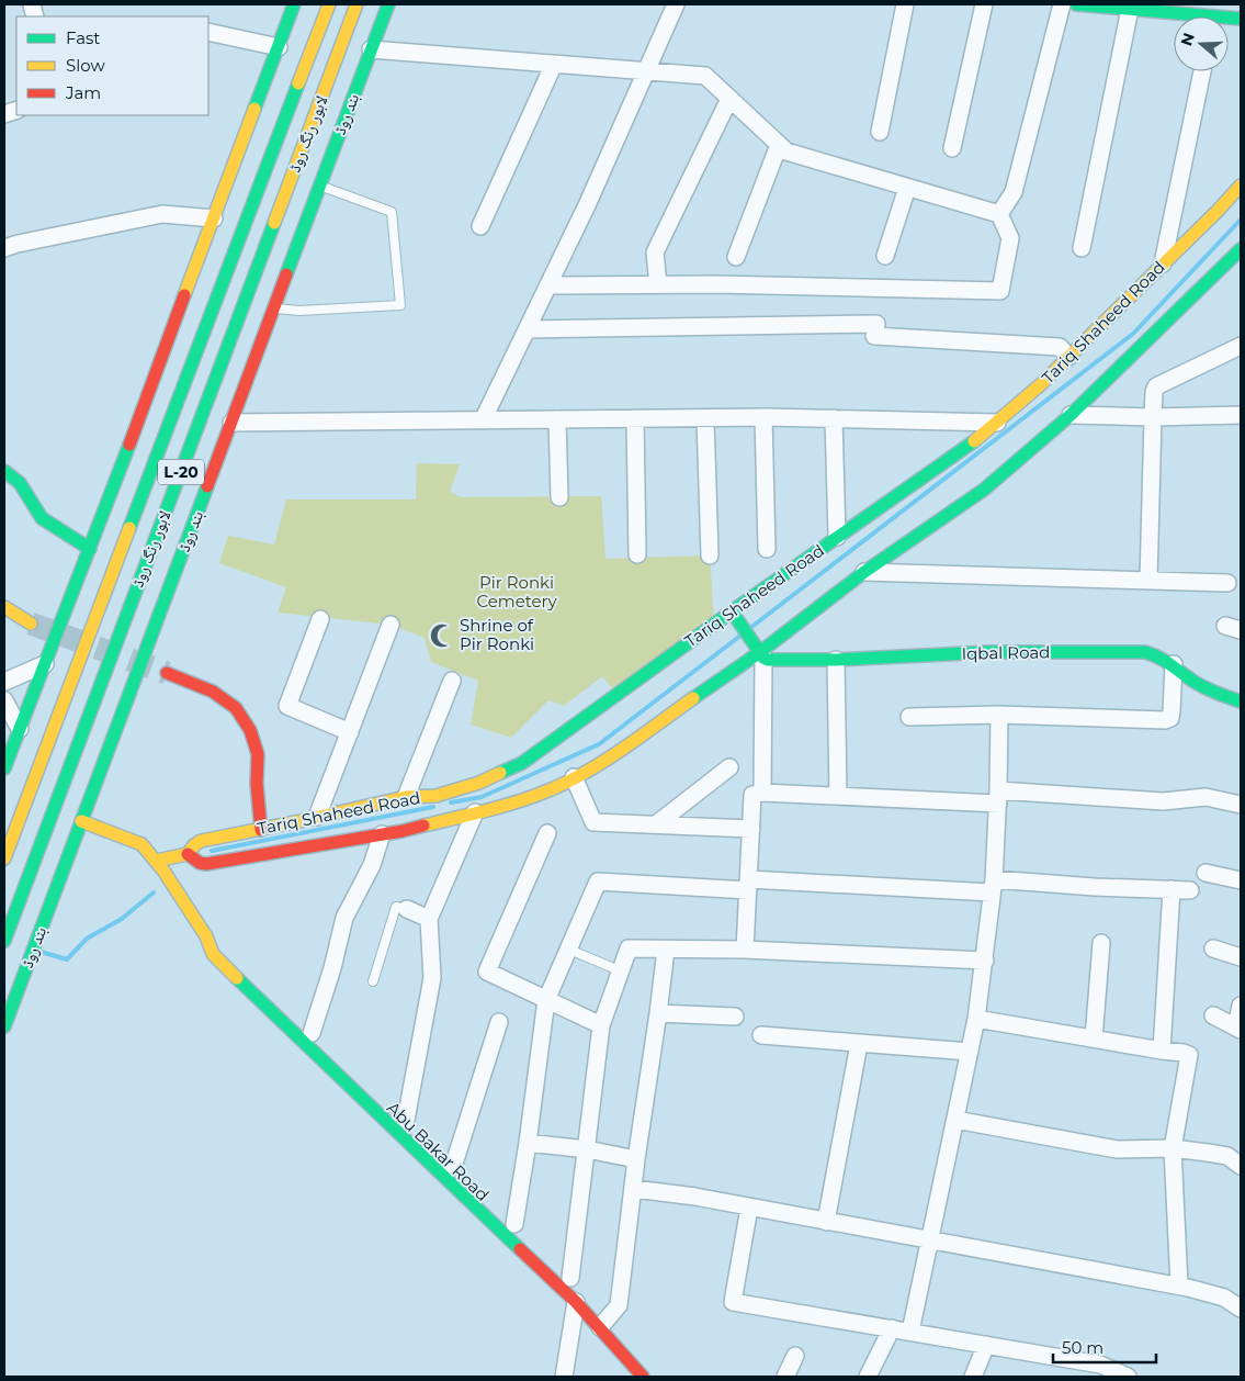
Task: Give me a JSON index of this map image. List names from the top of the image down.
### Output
{
  "streets": {
    "main road": [
      "بند روڈ",
      "لاہور رنگ روڈ",
      "Tariq Shaheed Road",
      "L-20",
      "Iqbal Road",
      "Abu Bakar Road"
    ]
  },
  "crossings": [
    ["بند روڈ", "Abu Bakar Road"],
    ["Tariq Shaheed Road", "Iqbal Road"],
    ["Tariq Shaheed Road", "Abu Bakar Road"]
  ],
  "parks": ["Pir Ronki Cemetery"],
  "places": {
    "mosque": ["Shrine of Pir Ronki"]
  },
  "legend": ["Fast", "Slow", "Jam"],
  "scale_bar": "50 m",
  "north": "left"
}
